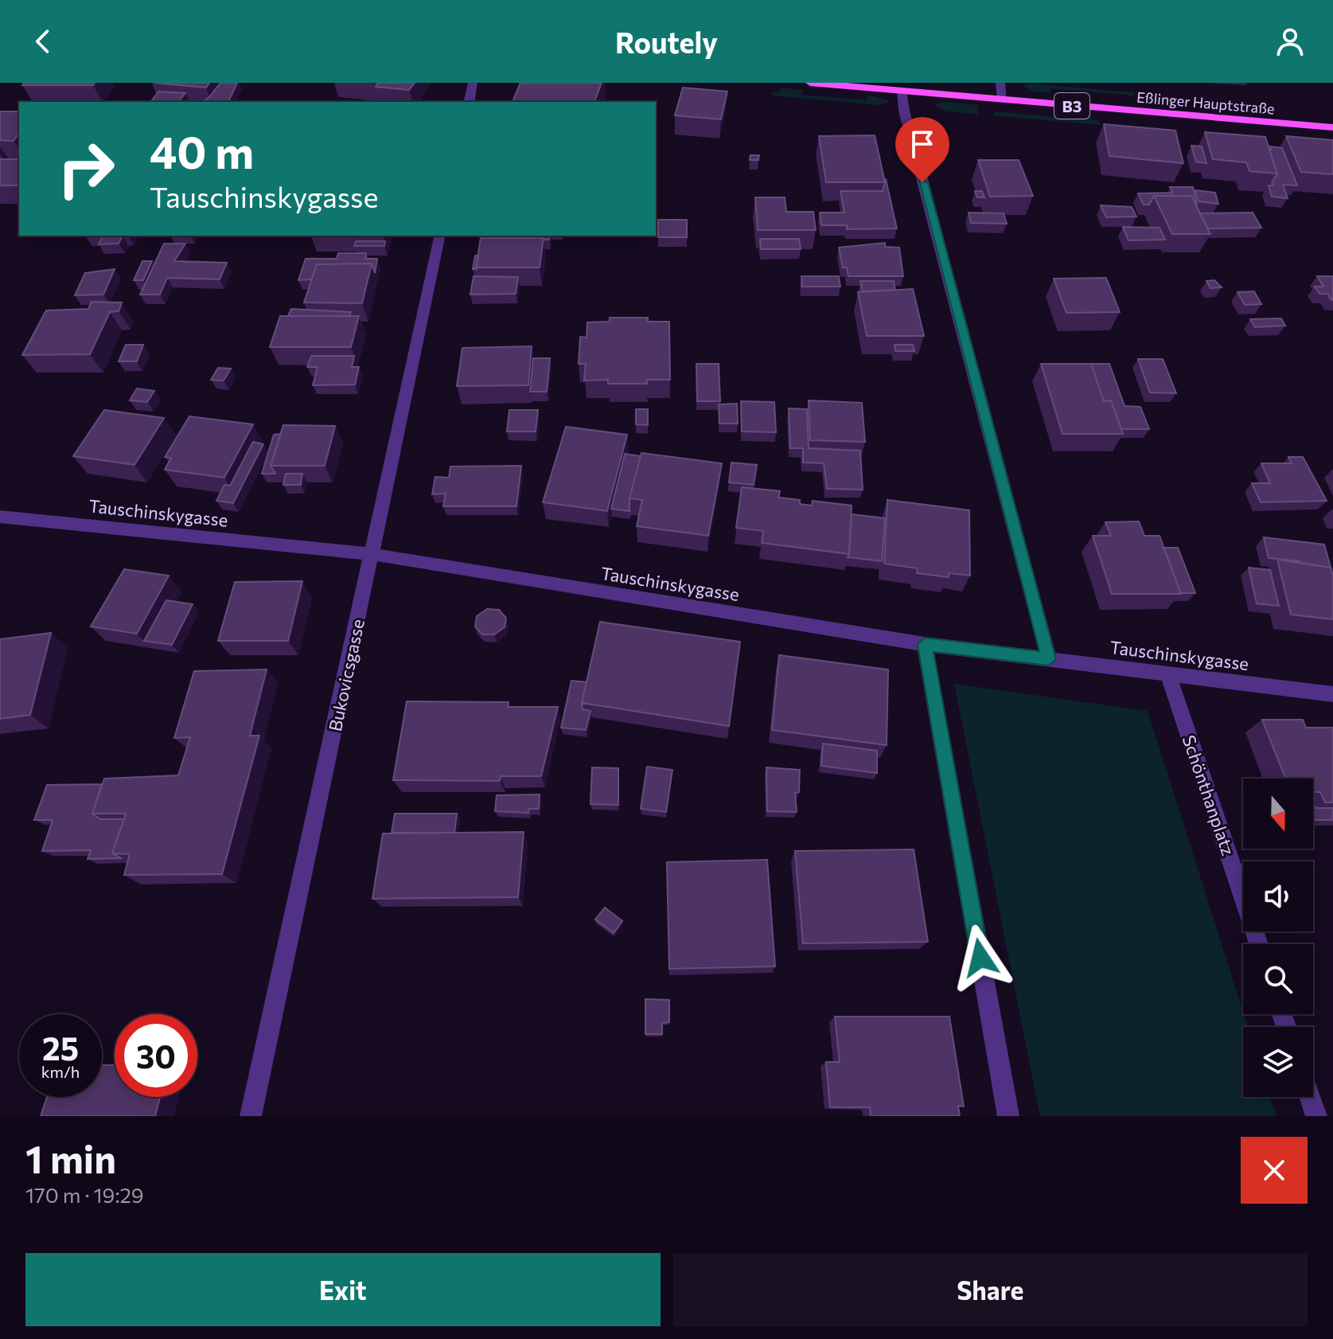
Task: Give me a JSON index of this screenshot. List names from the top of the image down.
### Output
{
  "streets": {
    "main road": ["Eßlinger Hauptstraße", "B3"],
    "street": ["Tauschinskygasse", "Bukovicsgasse", "Schönthanplatz"]
  },
  "crossings": [
    ["Tauschinskygasse", "Bukovicsgasse"],
    ["Tauschinskygasse", "Schönthanplatz"]
  ],
  "north": "bottom",
  "page": {
    "header": "Routely",
    "turn": ["40 m", "Tauschinskygasse"],
    "speed": "25 km/h",
    "limit": "30",
    "heading": ["1 min", "170 m · 19:29"],
    "buttons": ["Exit", "Share"]
  }
}
